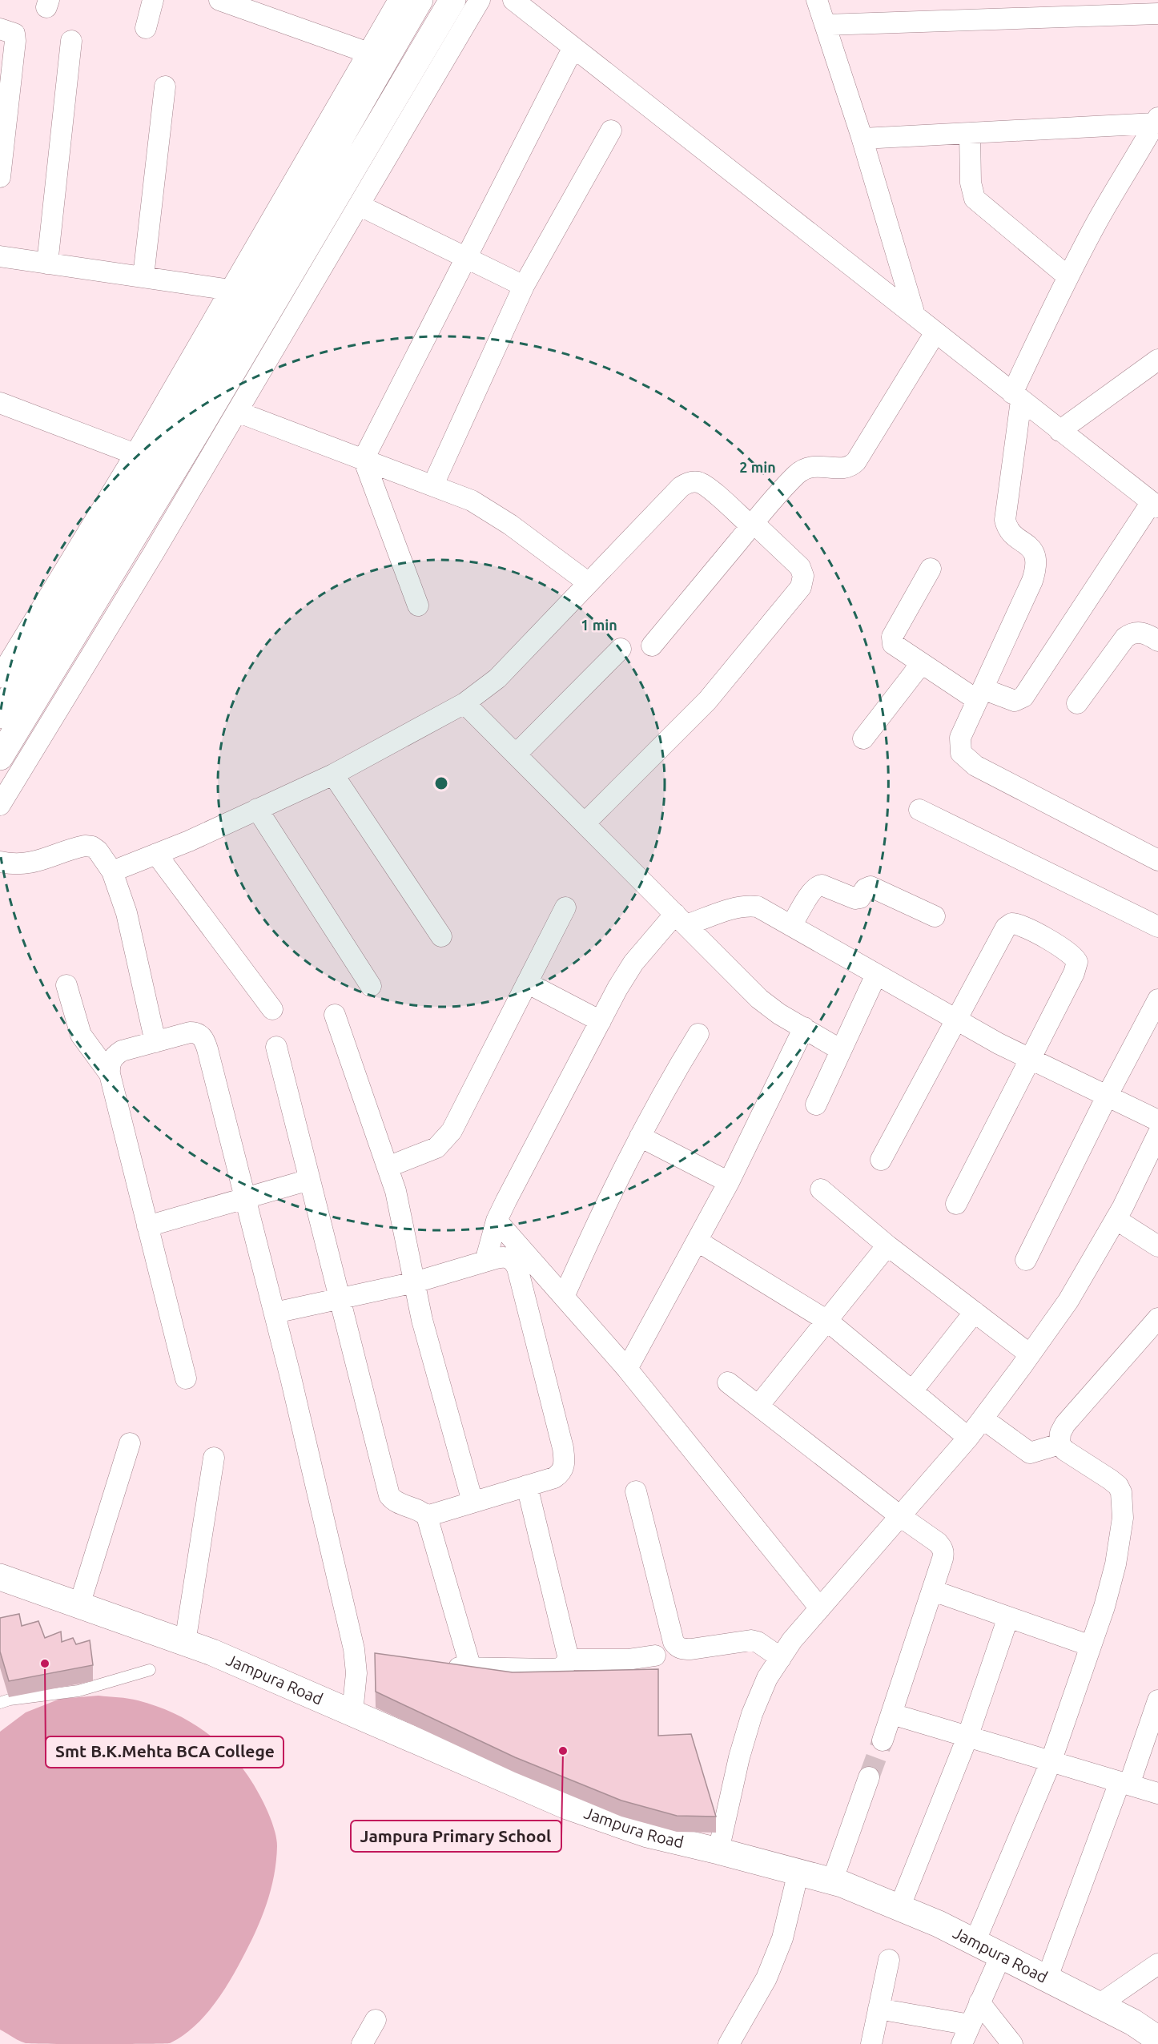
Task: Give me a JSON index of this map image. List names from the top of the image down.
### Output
{
  "streets": {
    "main road": ["Jampura Road"]
  },
  "places": ["Smt B.K.Mehta BCA College", "Jampura Primary School"],
  "rings": ["2 min", "1 min"]
}
